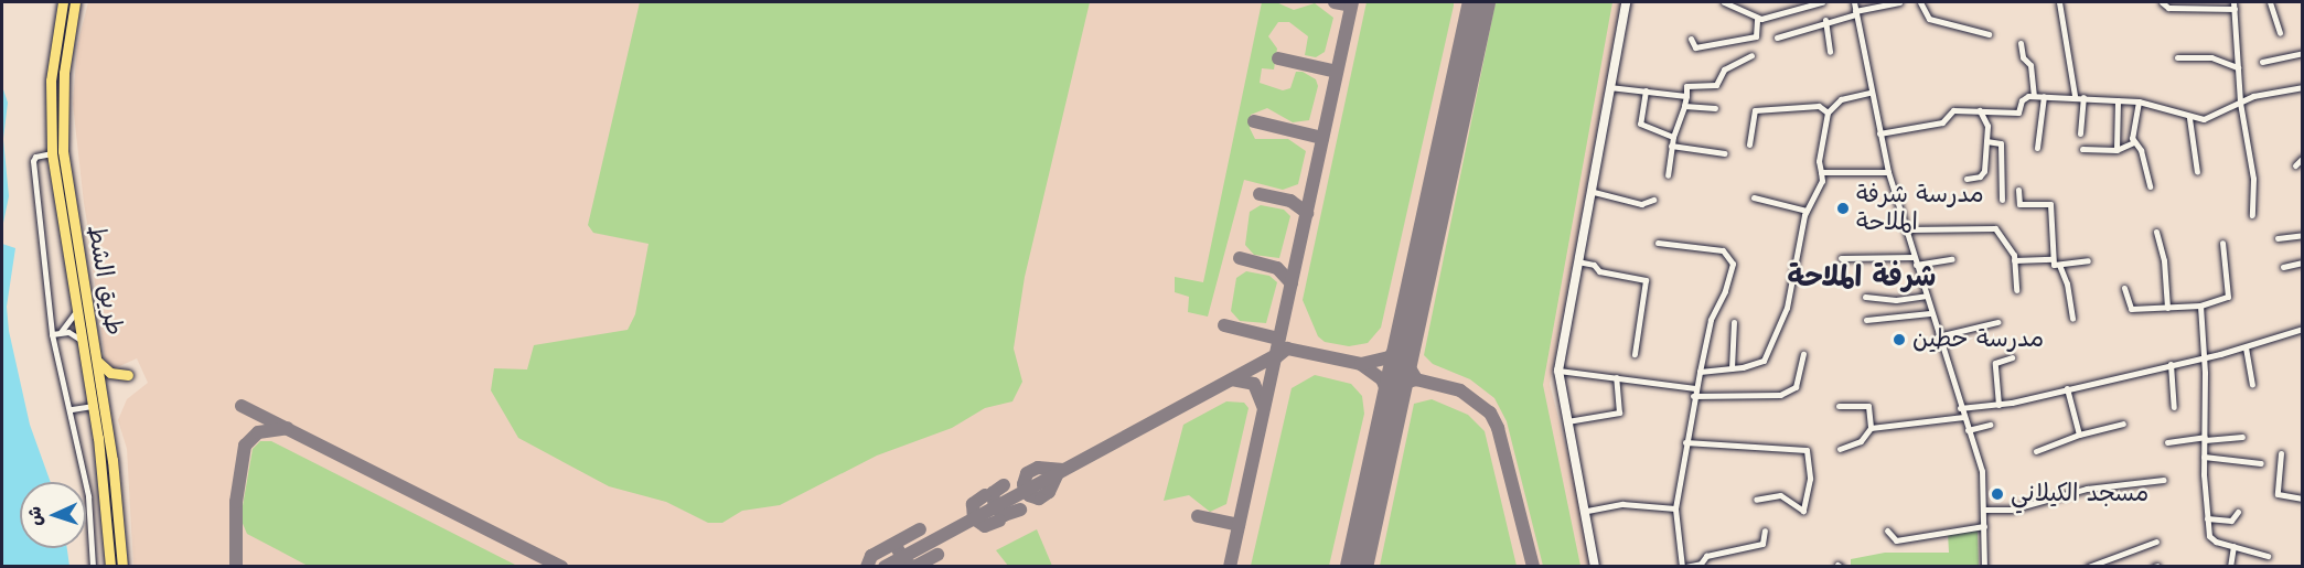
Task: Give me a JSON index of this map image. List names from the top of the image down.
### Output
{
  "streets": {
    "highway": ["طريق الشط"]
  },
  "districts": ["شرفة الملاحة"],
  "places": ["مدرسة شرفة الملاحة", "مدرسة حطين", "مسجد الكيلاني"],
  "north": "left"
}
